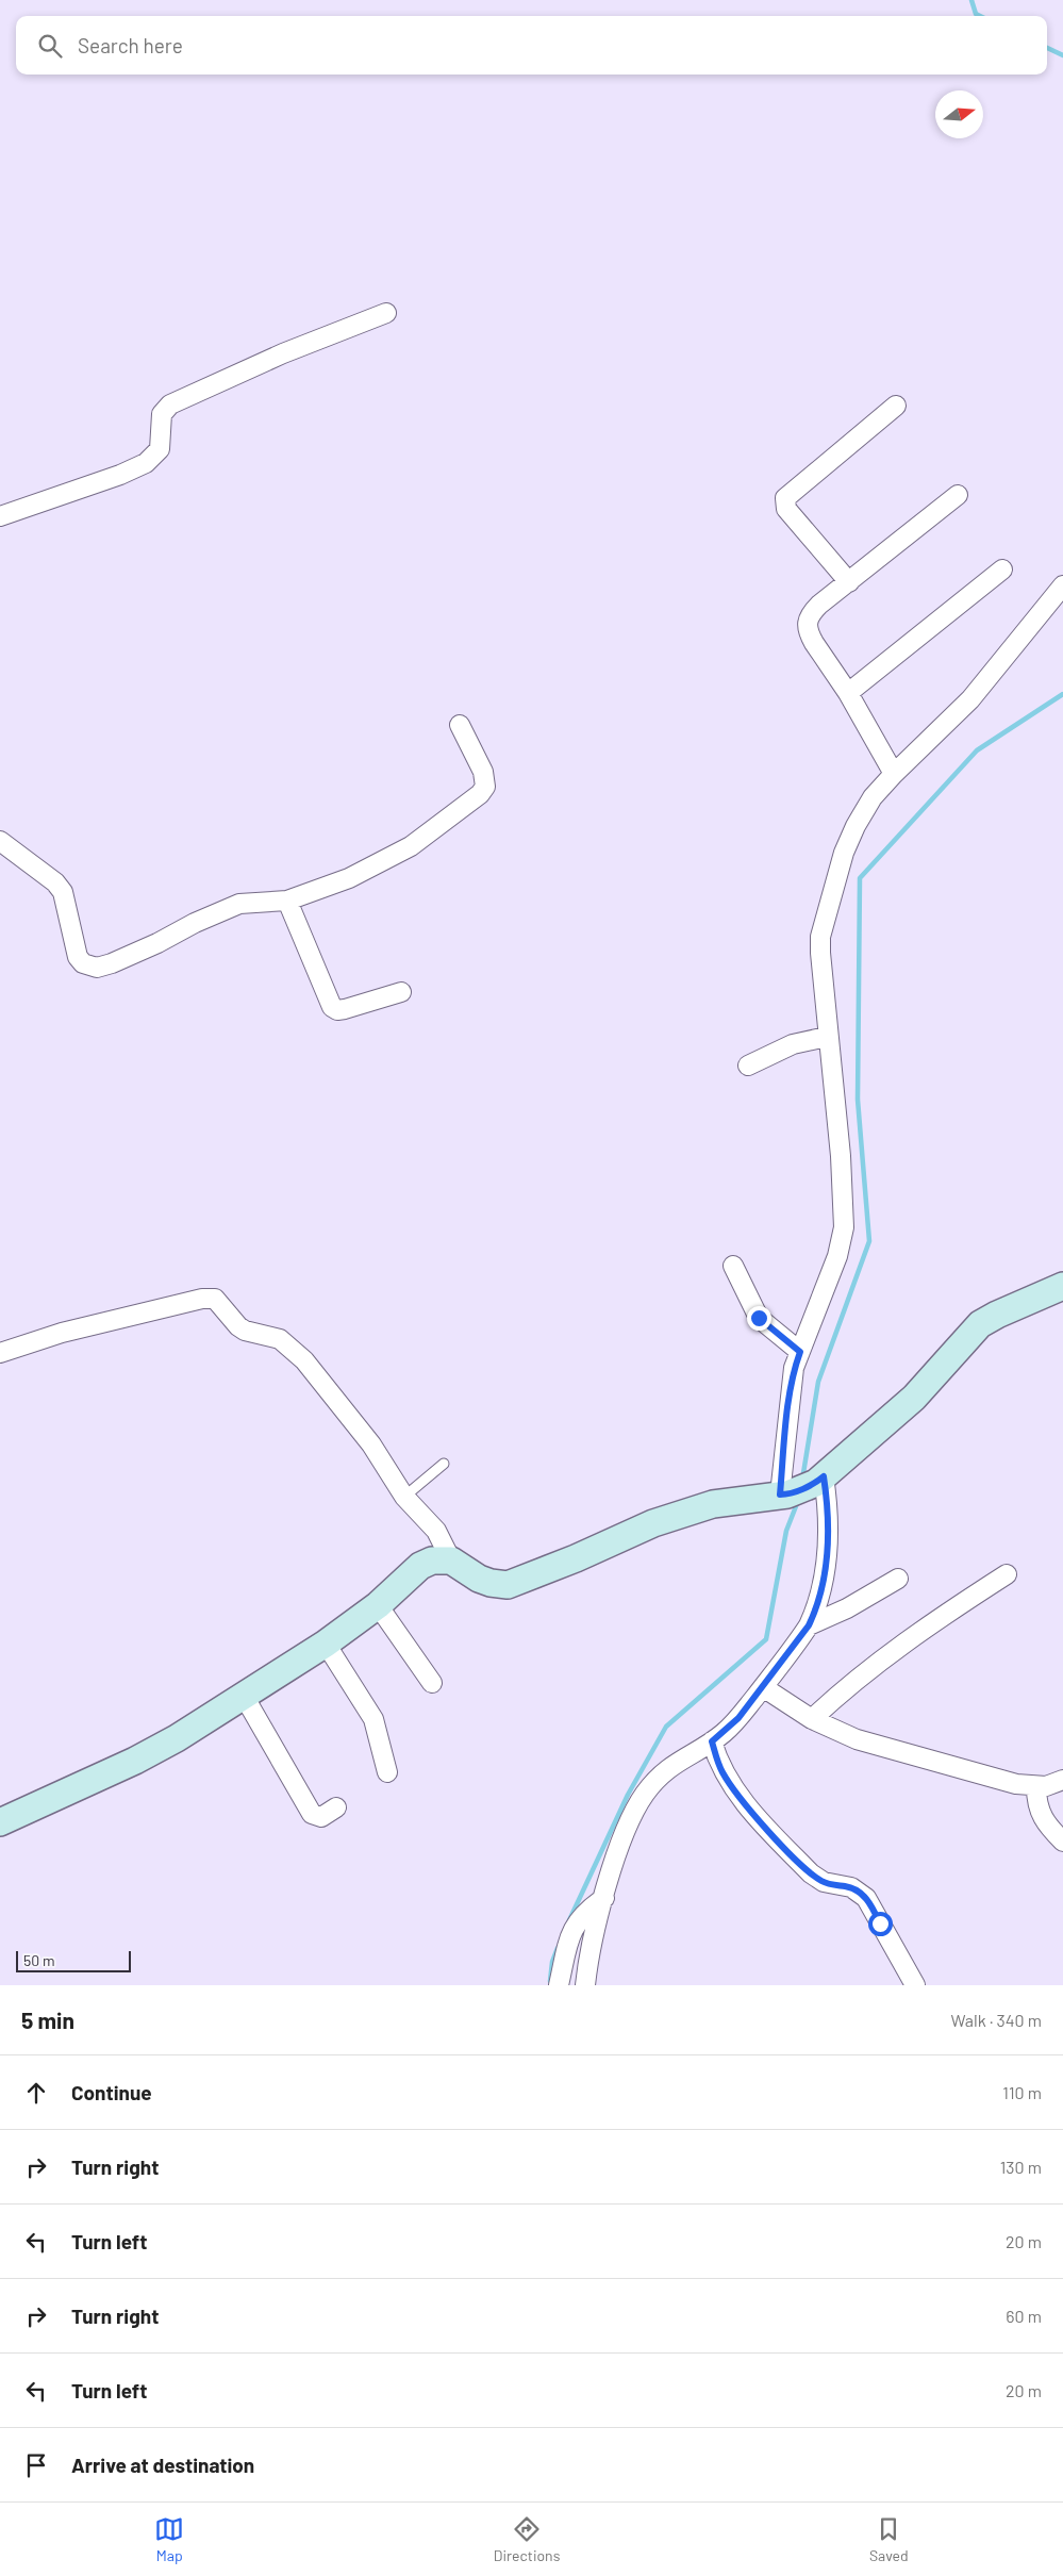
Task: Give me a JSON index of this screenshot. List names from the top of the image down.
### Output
{
  "scale_bar": "50 m",
  "north": "right",
  "page": {
    "search": "Search here",
    "scale": "50 m",
    "heading": ["5 min", "Walk · 340 m"],
    "list": [
      ["Continue", "110 m"],
      ["Turn right", "130 m"],
      ["Turn left", "20 m"],
      ["Turn right", "60 m"],
      ["Turn left", "20 m"],
      "Arrive at destination"
    ],
    "nav": ["Map", "Directions", "Saved"]
  }
}
